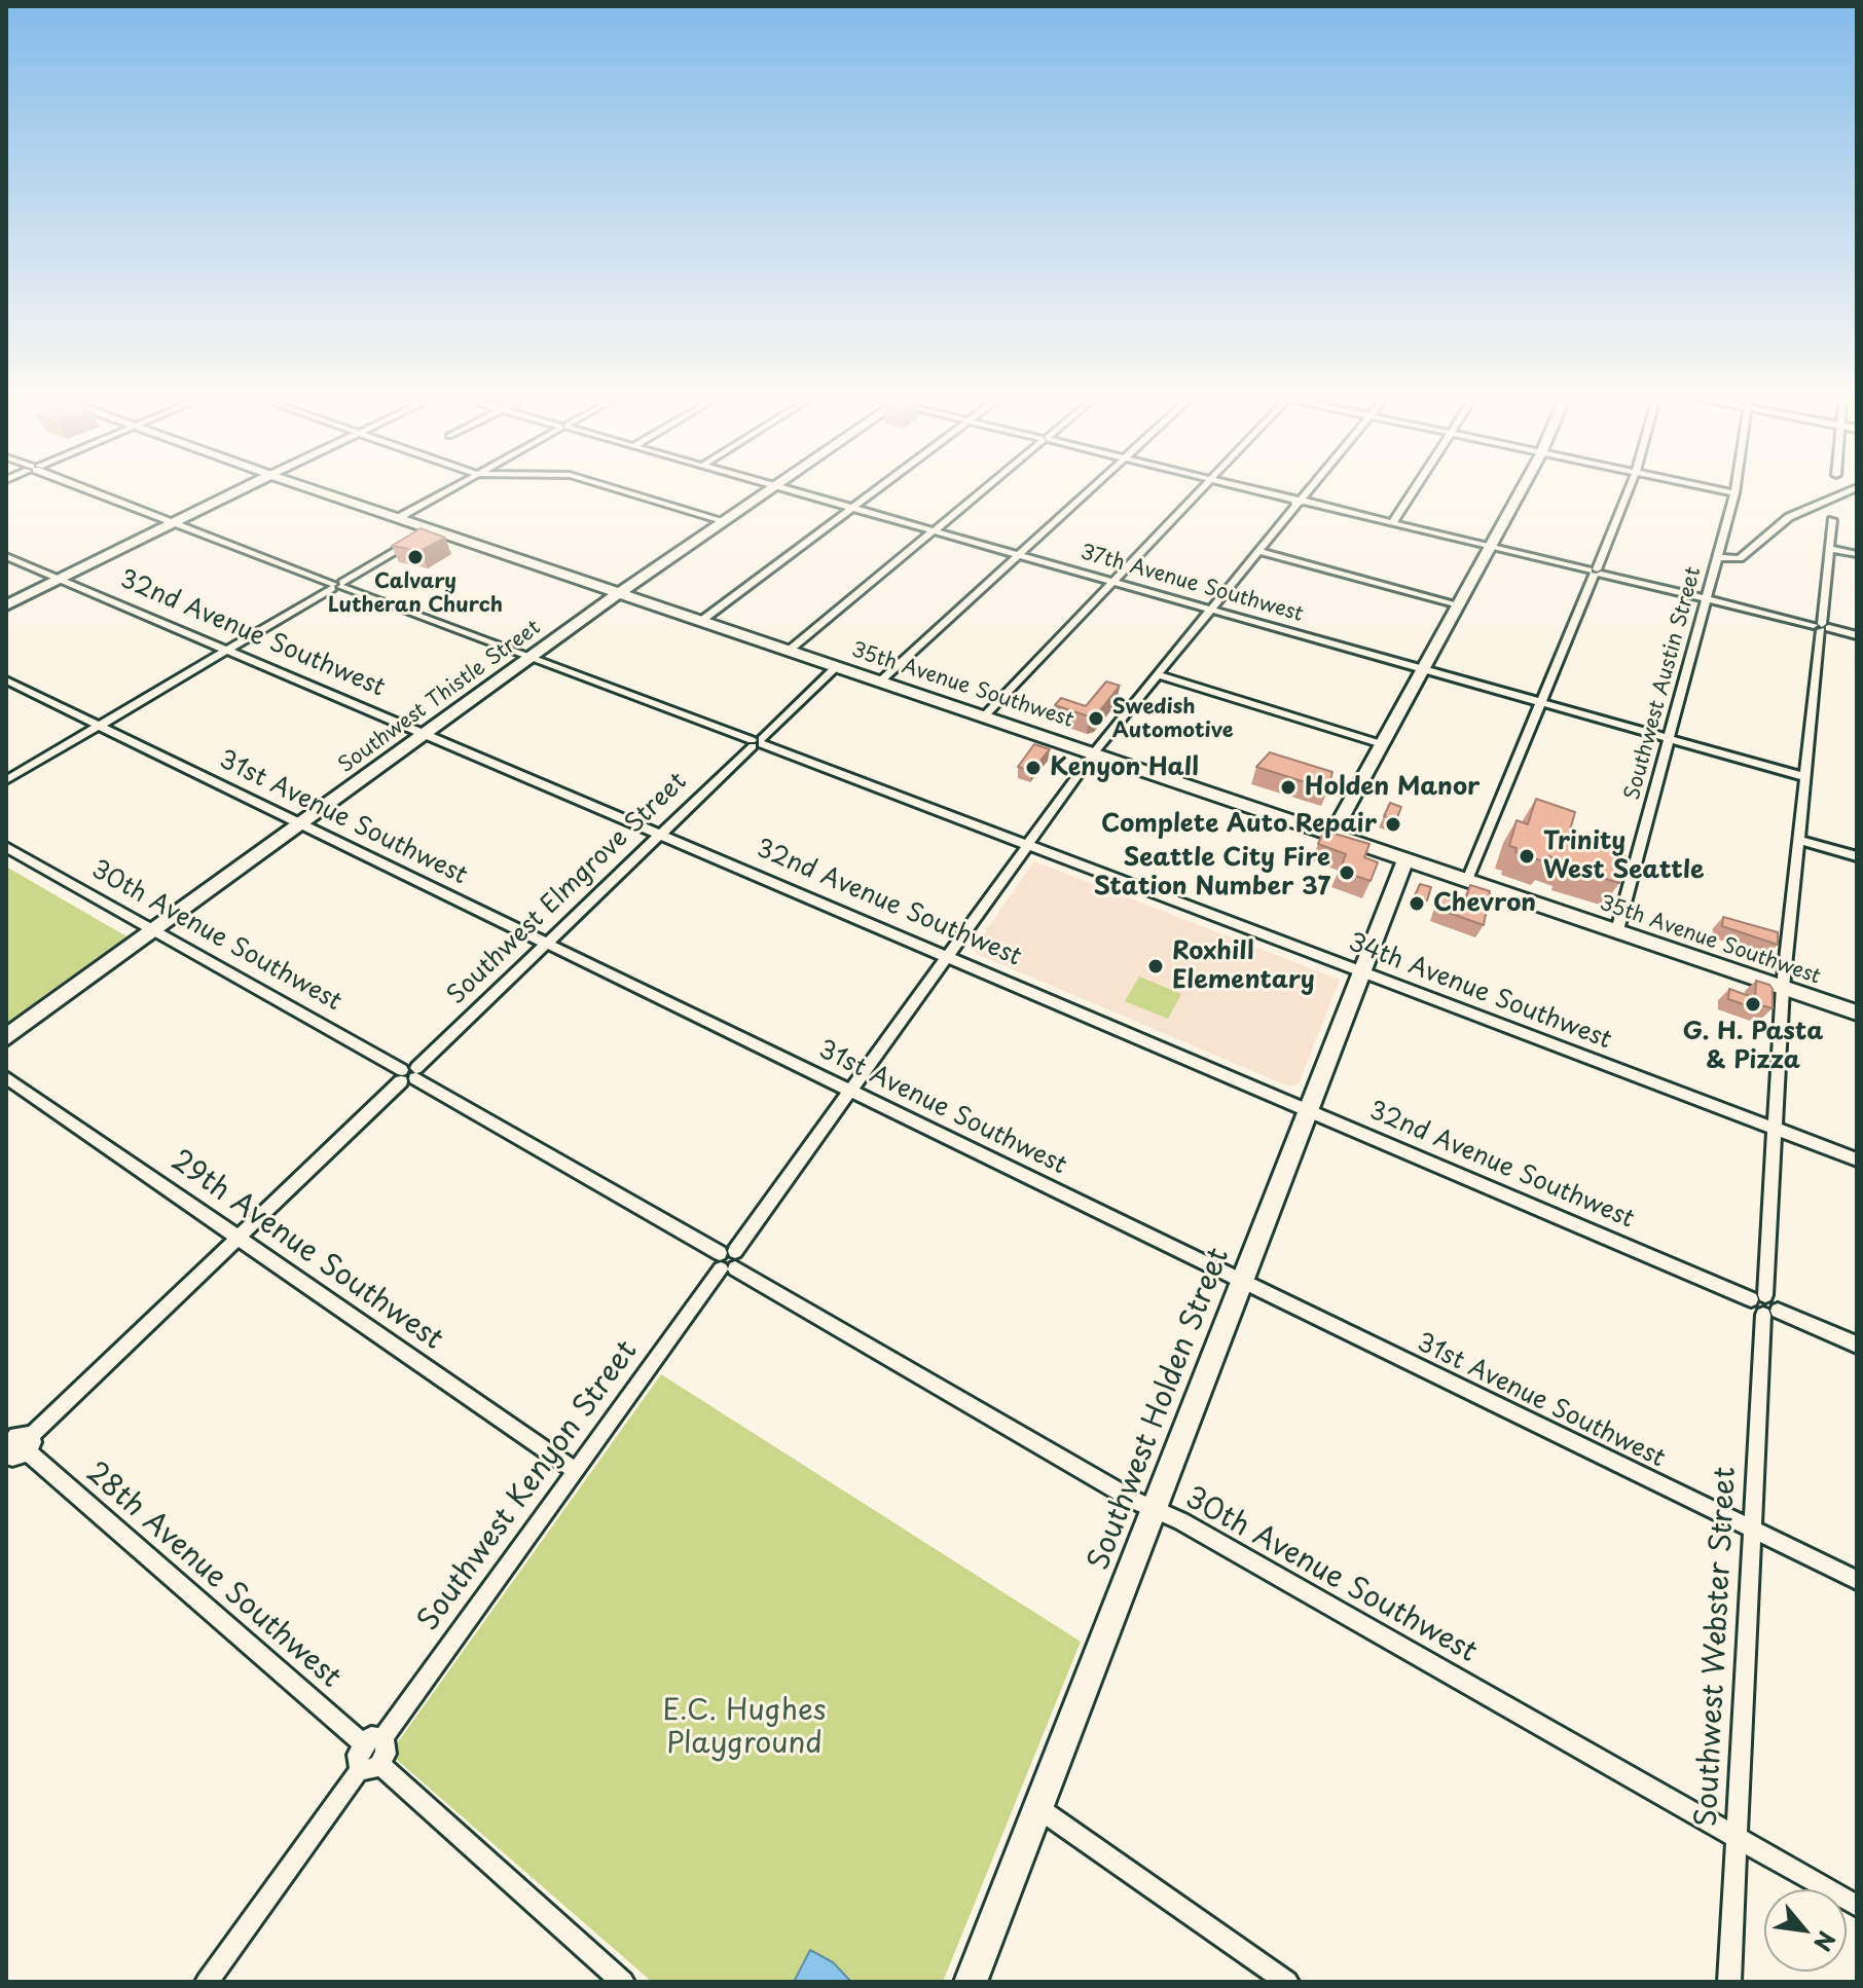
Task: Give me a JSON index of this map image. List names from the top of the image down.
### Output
{
  "streets": {
    "main road": ["35th Avenue Southwest", "Southwest Thistle Street", "Southwest Holden Street"],
    "street": [
      "37th Avenue Southwest",
      "32nd Avenue Southwest",
      "Southwest Austin Street",
      "31st Avenue Southwest",
      "Southwest Elmgrove Street",
      "30th Avenue Southwest",
      "34th Avenue Southwest",
      "29th Avenue Southwest",
      "Southwest Kenyon Street",
      "28th Avenue Southwest",
      "Southwest Webster Street"
    ]
  },
  "crossings": [
    ["37th Avenue Southwest", "Southwest Austin Street"],
    ["37th Avenue Southwest", "Southwest Kenyon Street"],
    ["32nd Avenue Southwest", "Southwest Thistle Street"],
    ["32nd Avenue Southwest", "Southwest Elmgrove Street"],
    ["32nd Avenue Southwest", "Southwest Holden Street"],
    ["32nd Avenue Southwest", "Southwest Kenyon Street"],
    ["Southwest Austin Street", "35th Avenue Southwest"],
    ["35th Avenue Southwest", "Southwest Thistle Street"],
    ["35th Avenue Southwest", "Southwest Elmgrove Street"],
    ["35th Avenue Southwest", "Southwest Holden Street"],
    ["35th Avenue Southwest", "Southwest Kenyon Street"],
    ["Southwest Thistle Street", "31st Avenue Southwest"],
    ["Southwest Thistle Street", "30th Avenue Southwest"],
    ["Southwest Thistle Street", "34th Avenue Southwest"],
    ["31st Avenue Southwest", "Southwest Elmgrove Street"],
    ["31st Avenue Southwest", "Southwest Holden Street"],
    ["31st Avenue Southwest", "Southwest Kenyon Street"],
    ["31st Avenue Southwest", "Southwest Webster Street"],
    ["Southwest Elmgrove Street", "30th Avenue Southwest"],
    ["Southwest Elmgrove Street", "34th Avenue Southwest"],
    ["Southwest Elmgrove Street", "29th Avenue Southwest"],
    ["Southwest Elmgrove Street", "28th Avenue Southwest"],
    ["30th Avenue Southwest", "Southwest Holden Street"],
    ["30th Avenue Southwest", "Southwest Kenyon Street"],
    ["30th Avenue Southwest", "Southwest Webster Street"],
    ["34th Avenue Southwest", "Southwest Holden Street"],
    ["34th Avenue Southwest", "Southwest Kenyon Street"],
    ["29th Avenue Southwest", "Southwest Kenyon Street"]
  ],
  "parks": ["E.C. Hughes Playground"],
  "places": [
    "Calvary Lutheran Church",
    "Swedish Automotive",
    "Kenyon Hall",
    "Holden Manor",
    "Complete Auto Repair",
    "Trinity West Seattle",
    "Seattle City Fire Station Number 37",
    "Chevron",
    "Roxhill Elementary",
    "G. H. Pasta & Pizza"
  ],
  "north": "bottom right"
}
